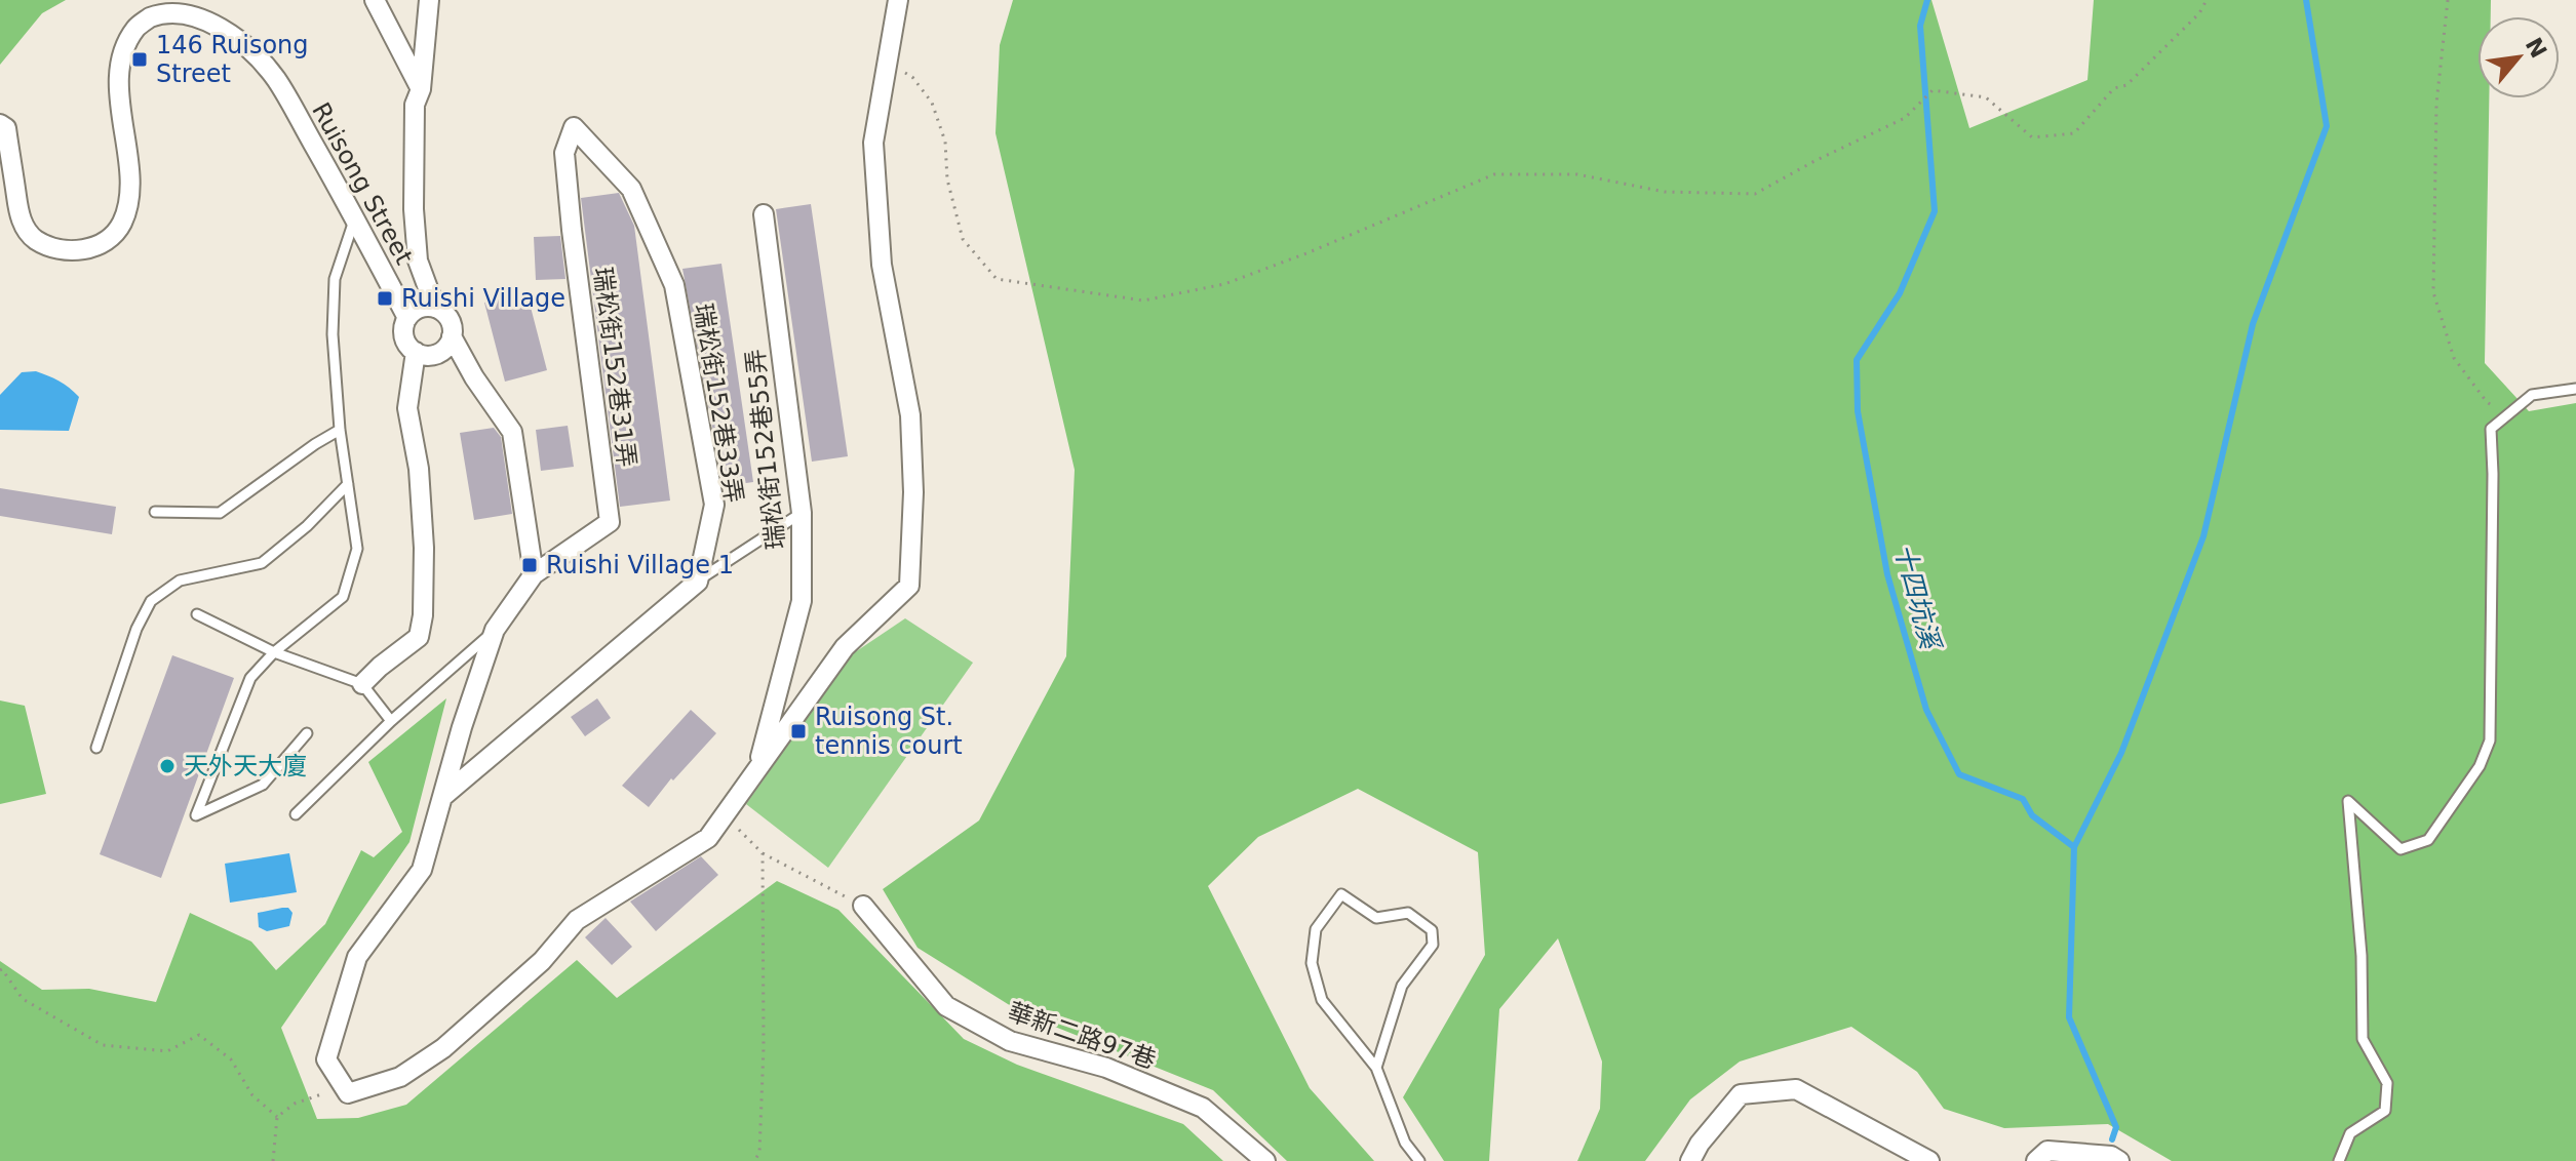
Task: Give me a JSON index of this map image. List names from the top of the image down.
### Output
{
  "streets": {
    "street": [
      "Ruisong Street",
      "瑞松街152巷31弄",
      "瑞松街152巷33弄",
      "瑞松街152巷55弄",
      "華新二路97巷"
    ]
  },
  "crossings": [
    ["Ruisong Street", "瑞松街152巷31弄"],
    ["瑞松街152巷31弄", "瑞松街152巷33弄"]
  ],
  "water": ["十四坑溪"],
  "places": {
    "transit": [
      "146 Ruisong Street",
      "Ruishi Village",
      "Ruishi Village 1",
      "Ruisong St. tennis court"
    ],
    "other": ["天外天大廈"]
  },
  "north": "top right"
}
